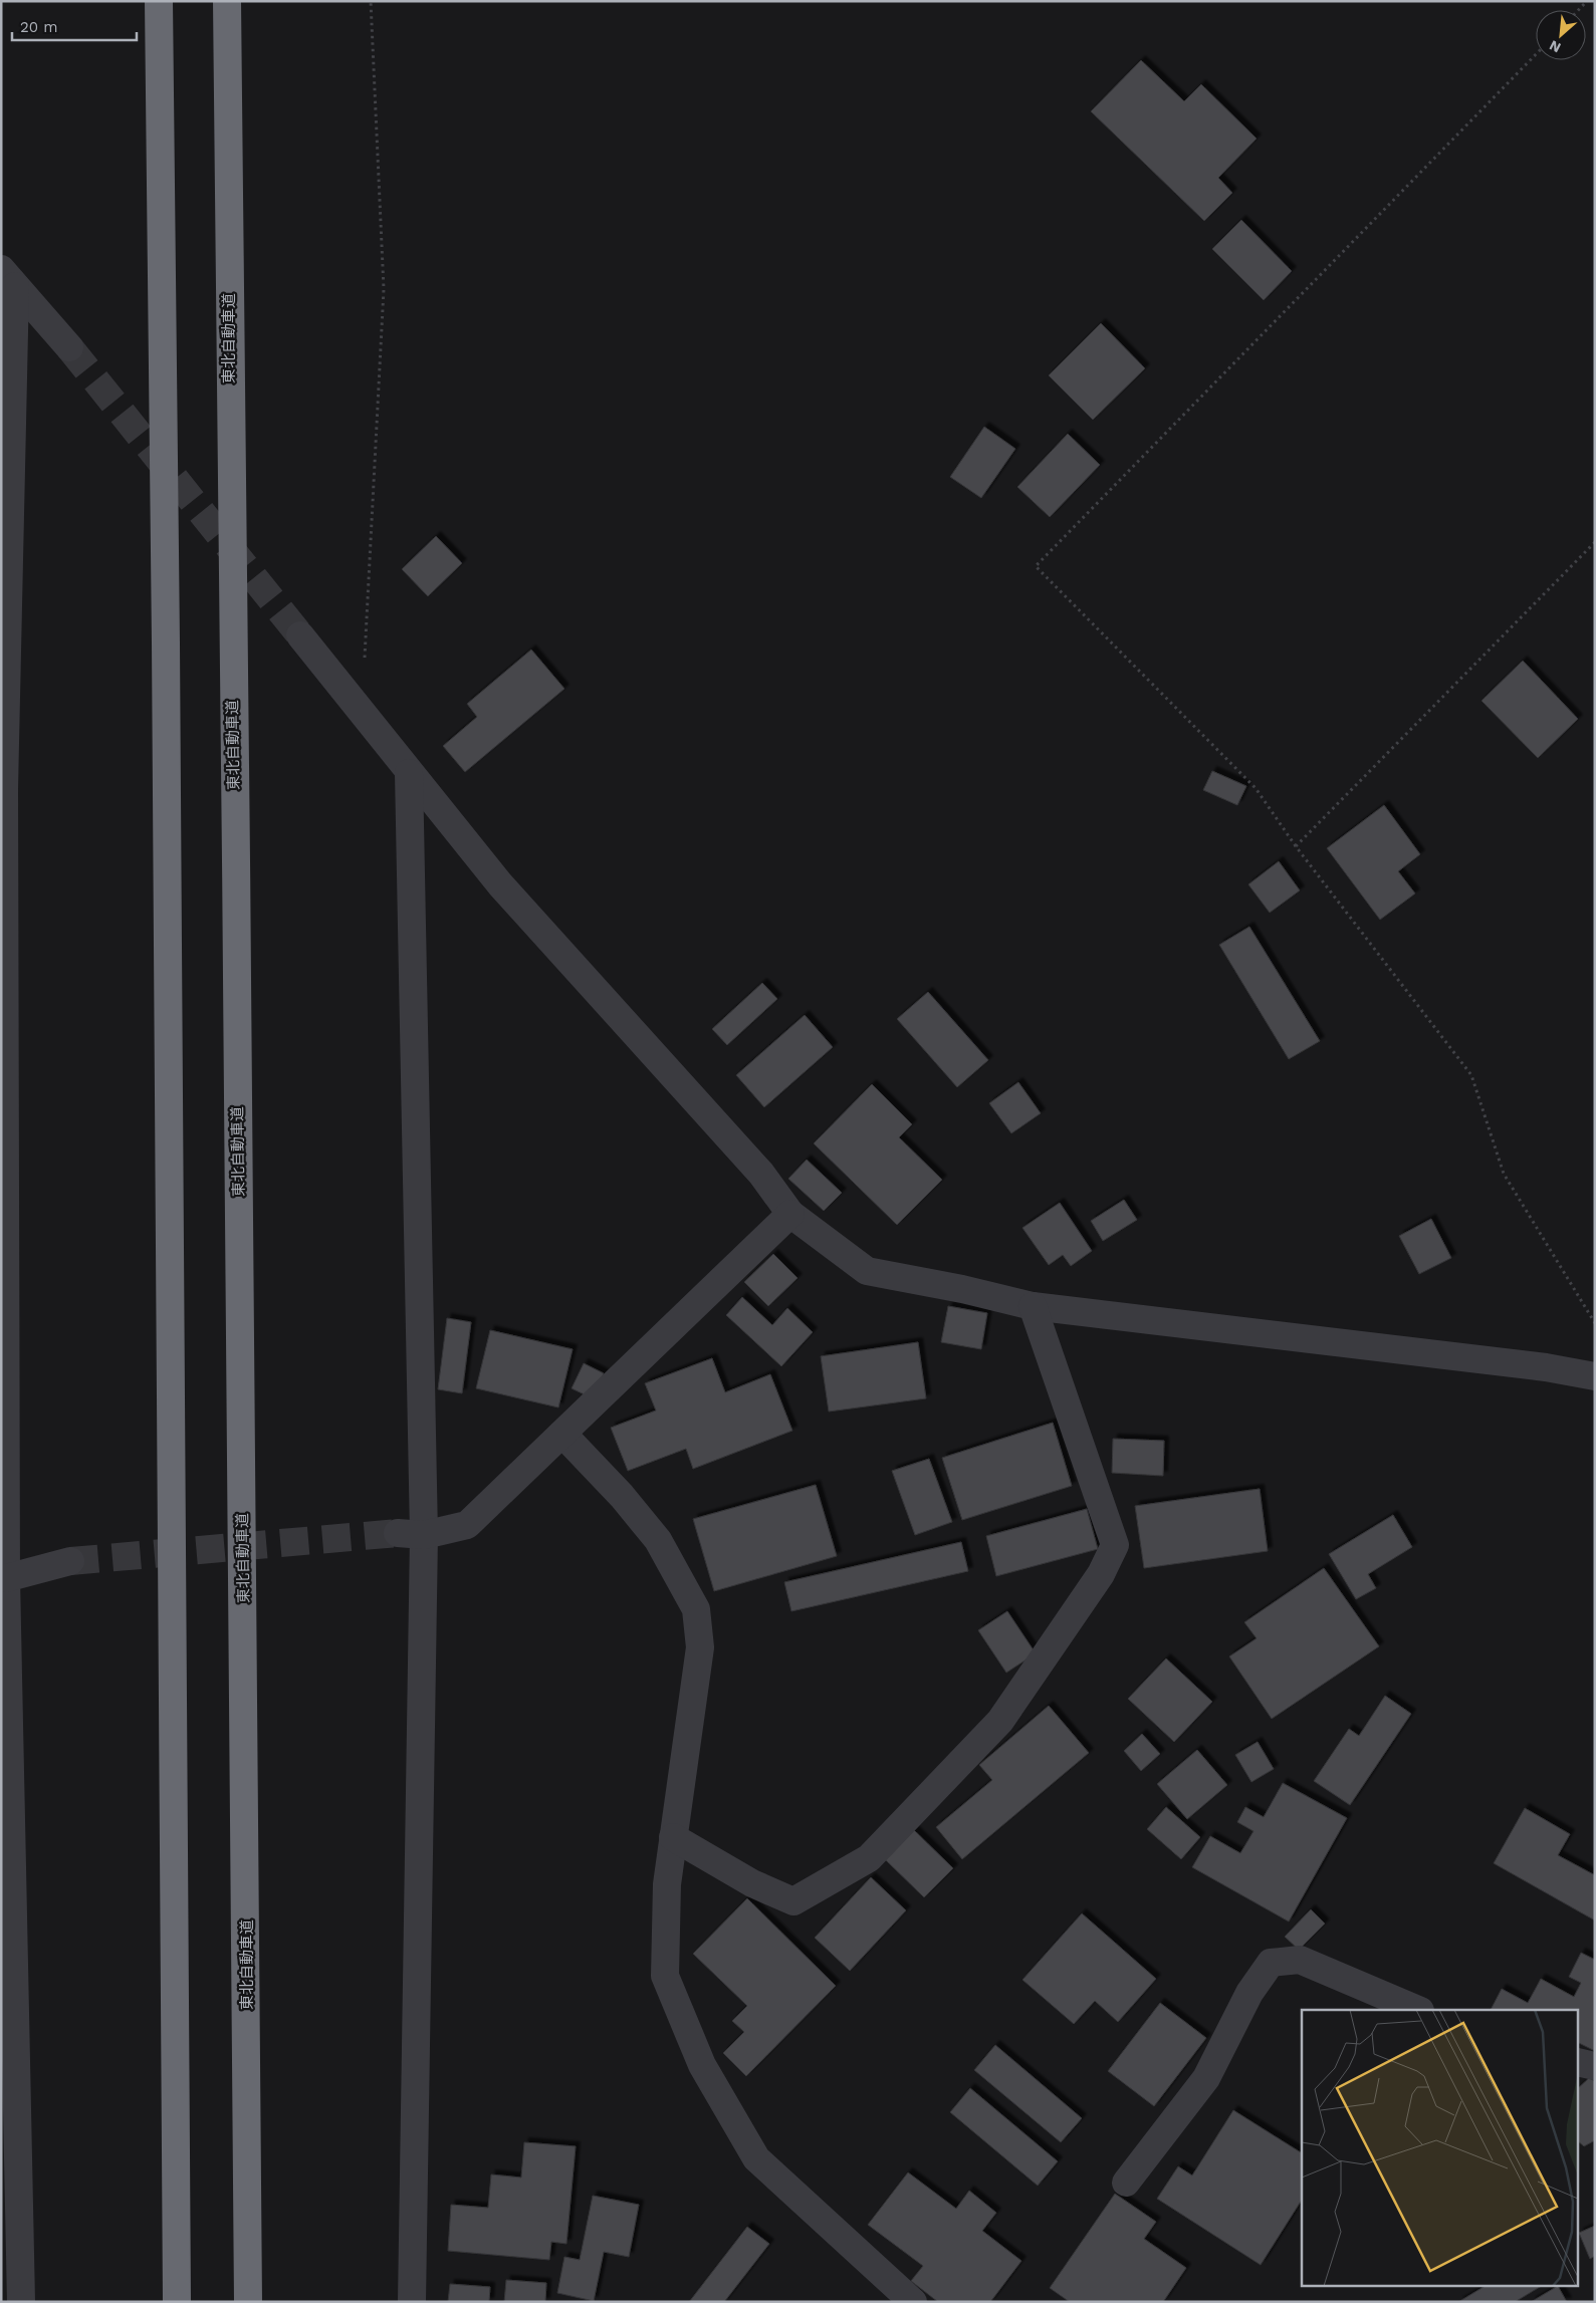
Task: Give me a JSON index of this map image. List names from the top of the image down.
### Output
{
  "streets": {
    "highway": ["東北自動車道"]
  },
  "scale_bar": "20 m",
  "north": "bottom left"
}
